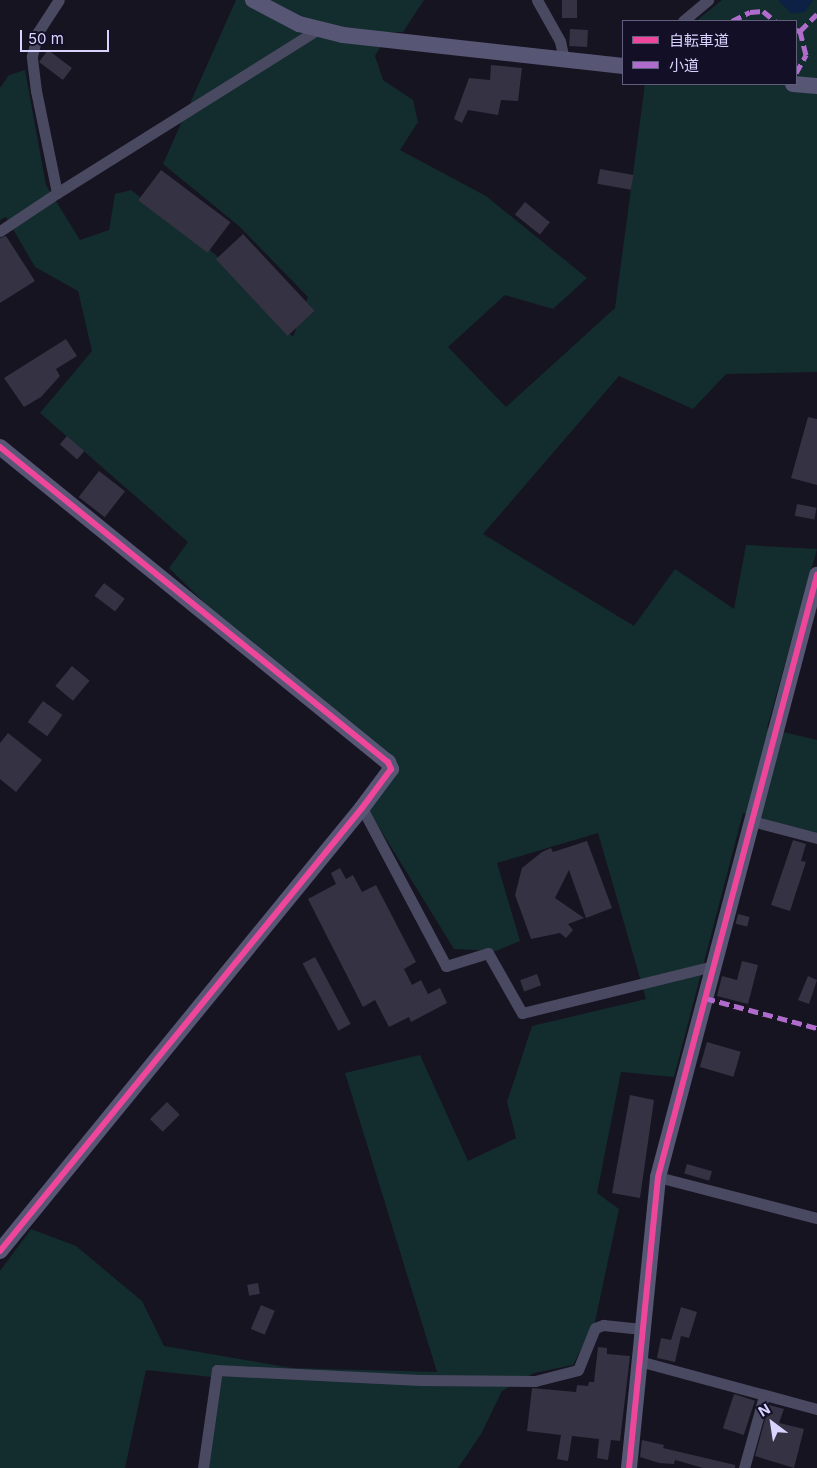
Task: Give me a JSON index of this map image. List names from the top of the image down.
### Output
{
  "legend": ["自転車道", "小道"],
  "scale_bar": "50 m",
  "north": "top left"
}
